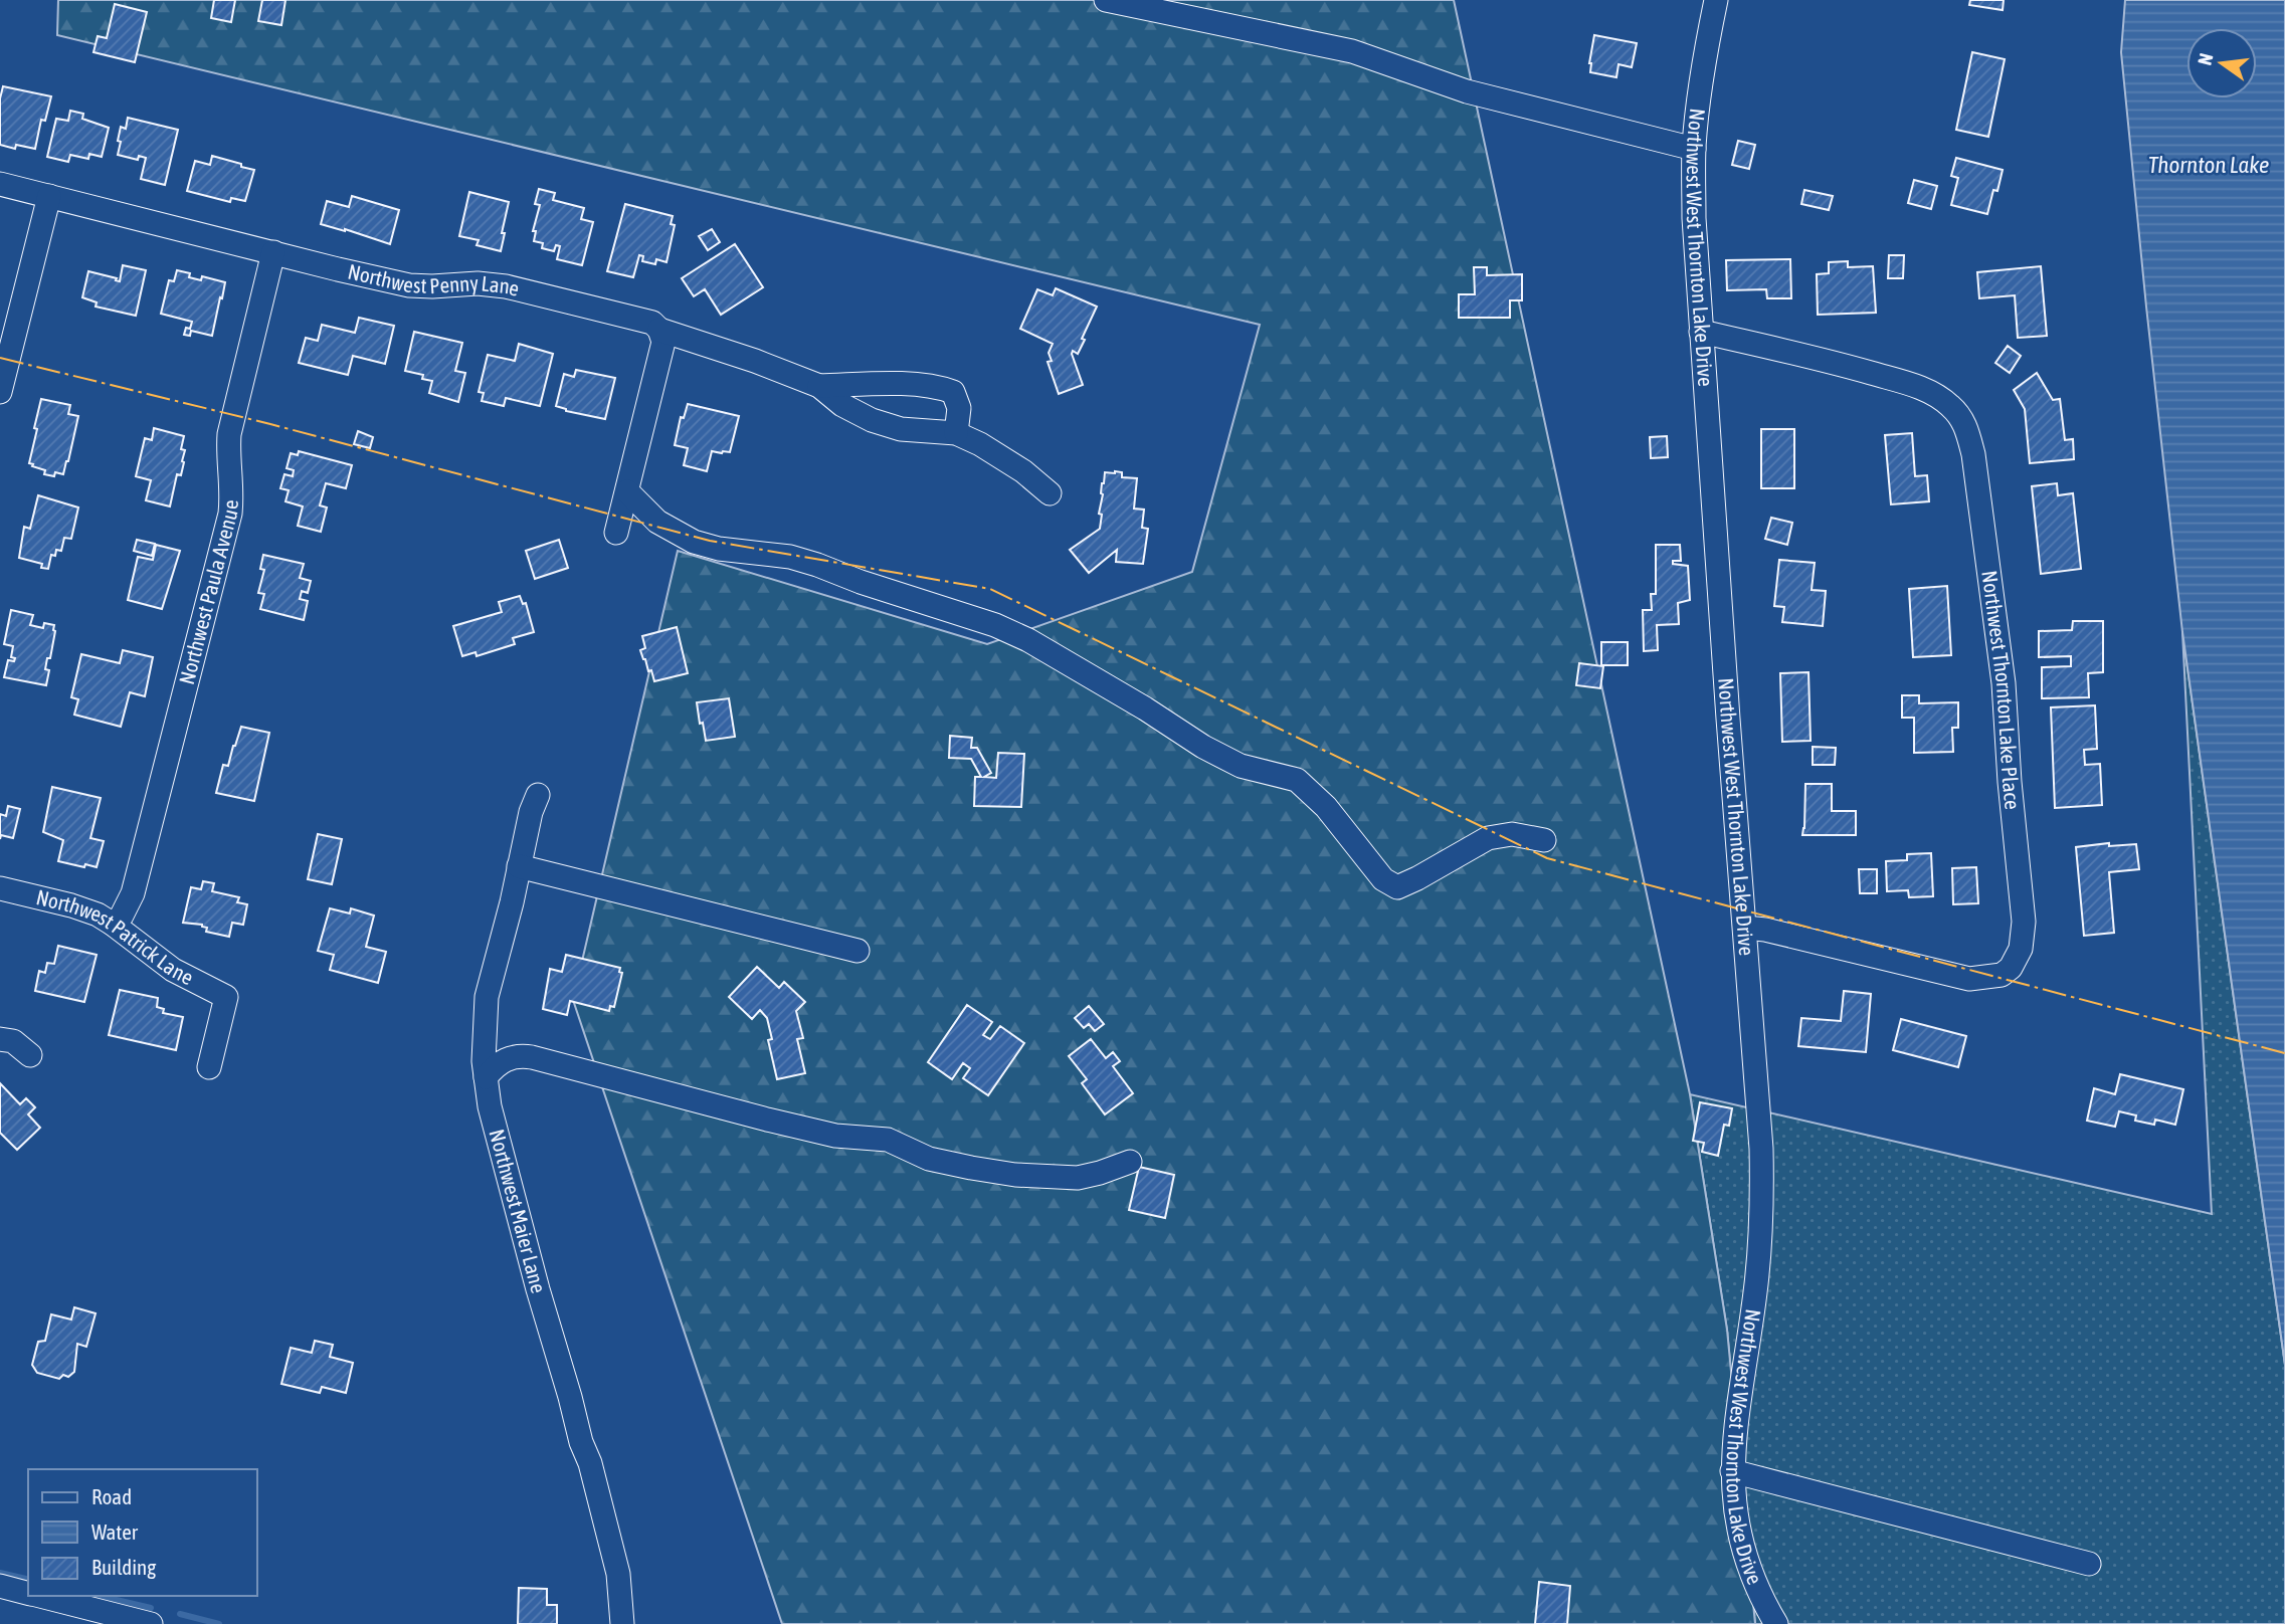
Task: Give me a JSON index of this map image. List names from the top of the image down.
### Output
{
  "streets": {
    "street": [
      "Northwest West Thornton Lake Drive",
      "Northwest Penny Lane",
      "Northwest Paula Avenue",
      "Northwest Thornton Lake Place",
      "Northwest Patrick Lane",
      "Northwest Maier Lane"
    ]
  },
  "crossings": [
    ["Northwest West Thornton Lake Drive", "Northwest Thornton Lake Place"],
    ["Northwest Penny Lane", "Northwest Paula Avenue"],
    ["Northwest Paula Avenue", "Northwest Patrick Lane"]
  ],
  "water": ["Thornton Lake"],
  "legend": ["Road", "Water", "Building"],
  "north": "left"
}
